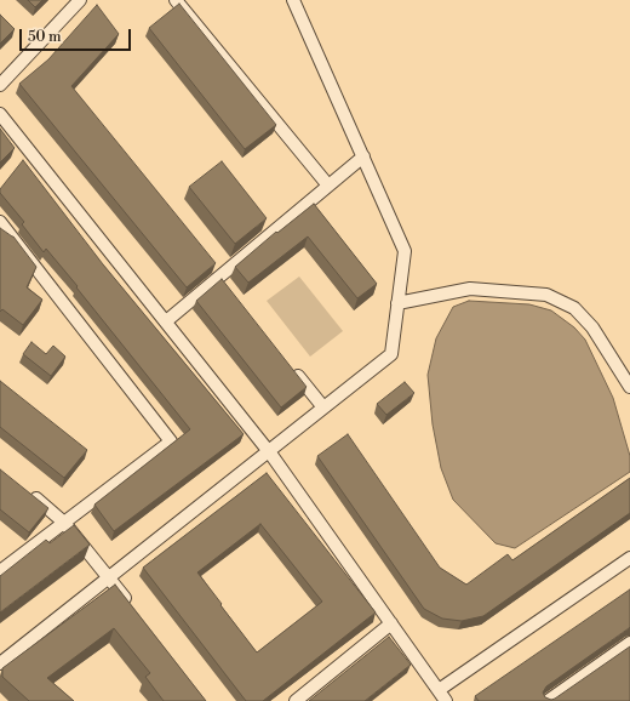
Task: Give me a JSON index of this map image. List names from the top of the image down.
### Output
{
  "scale_bar": "50 m"
}
